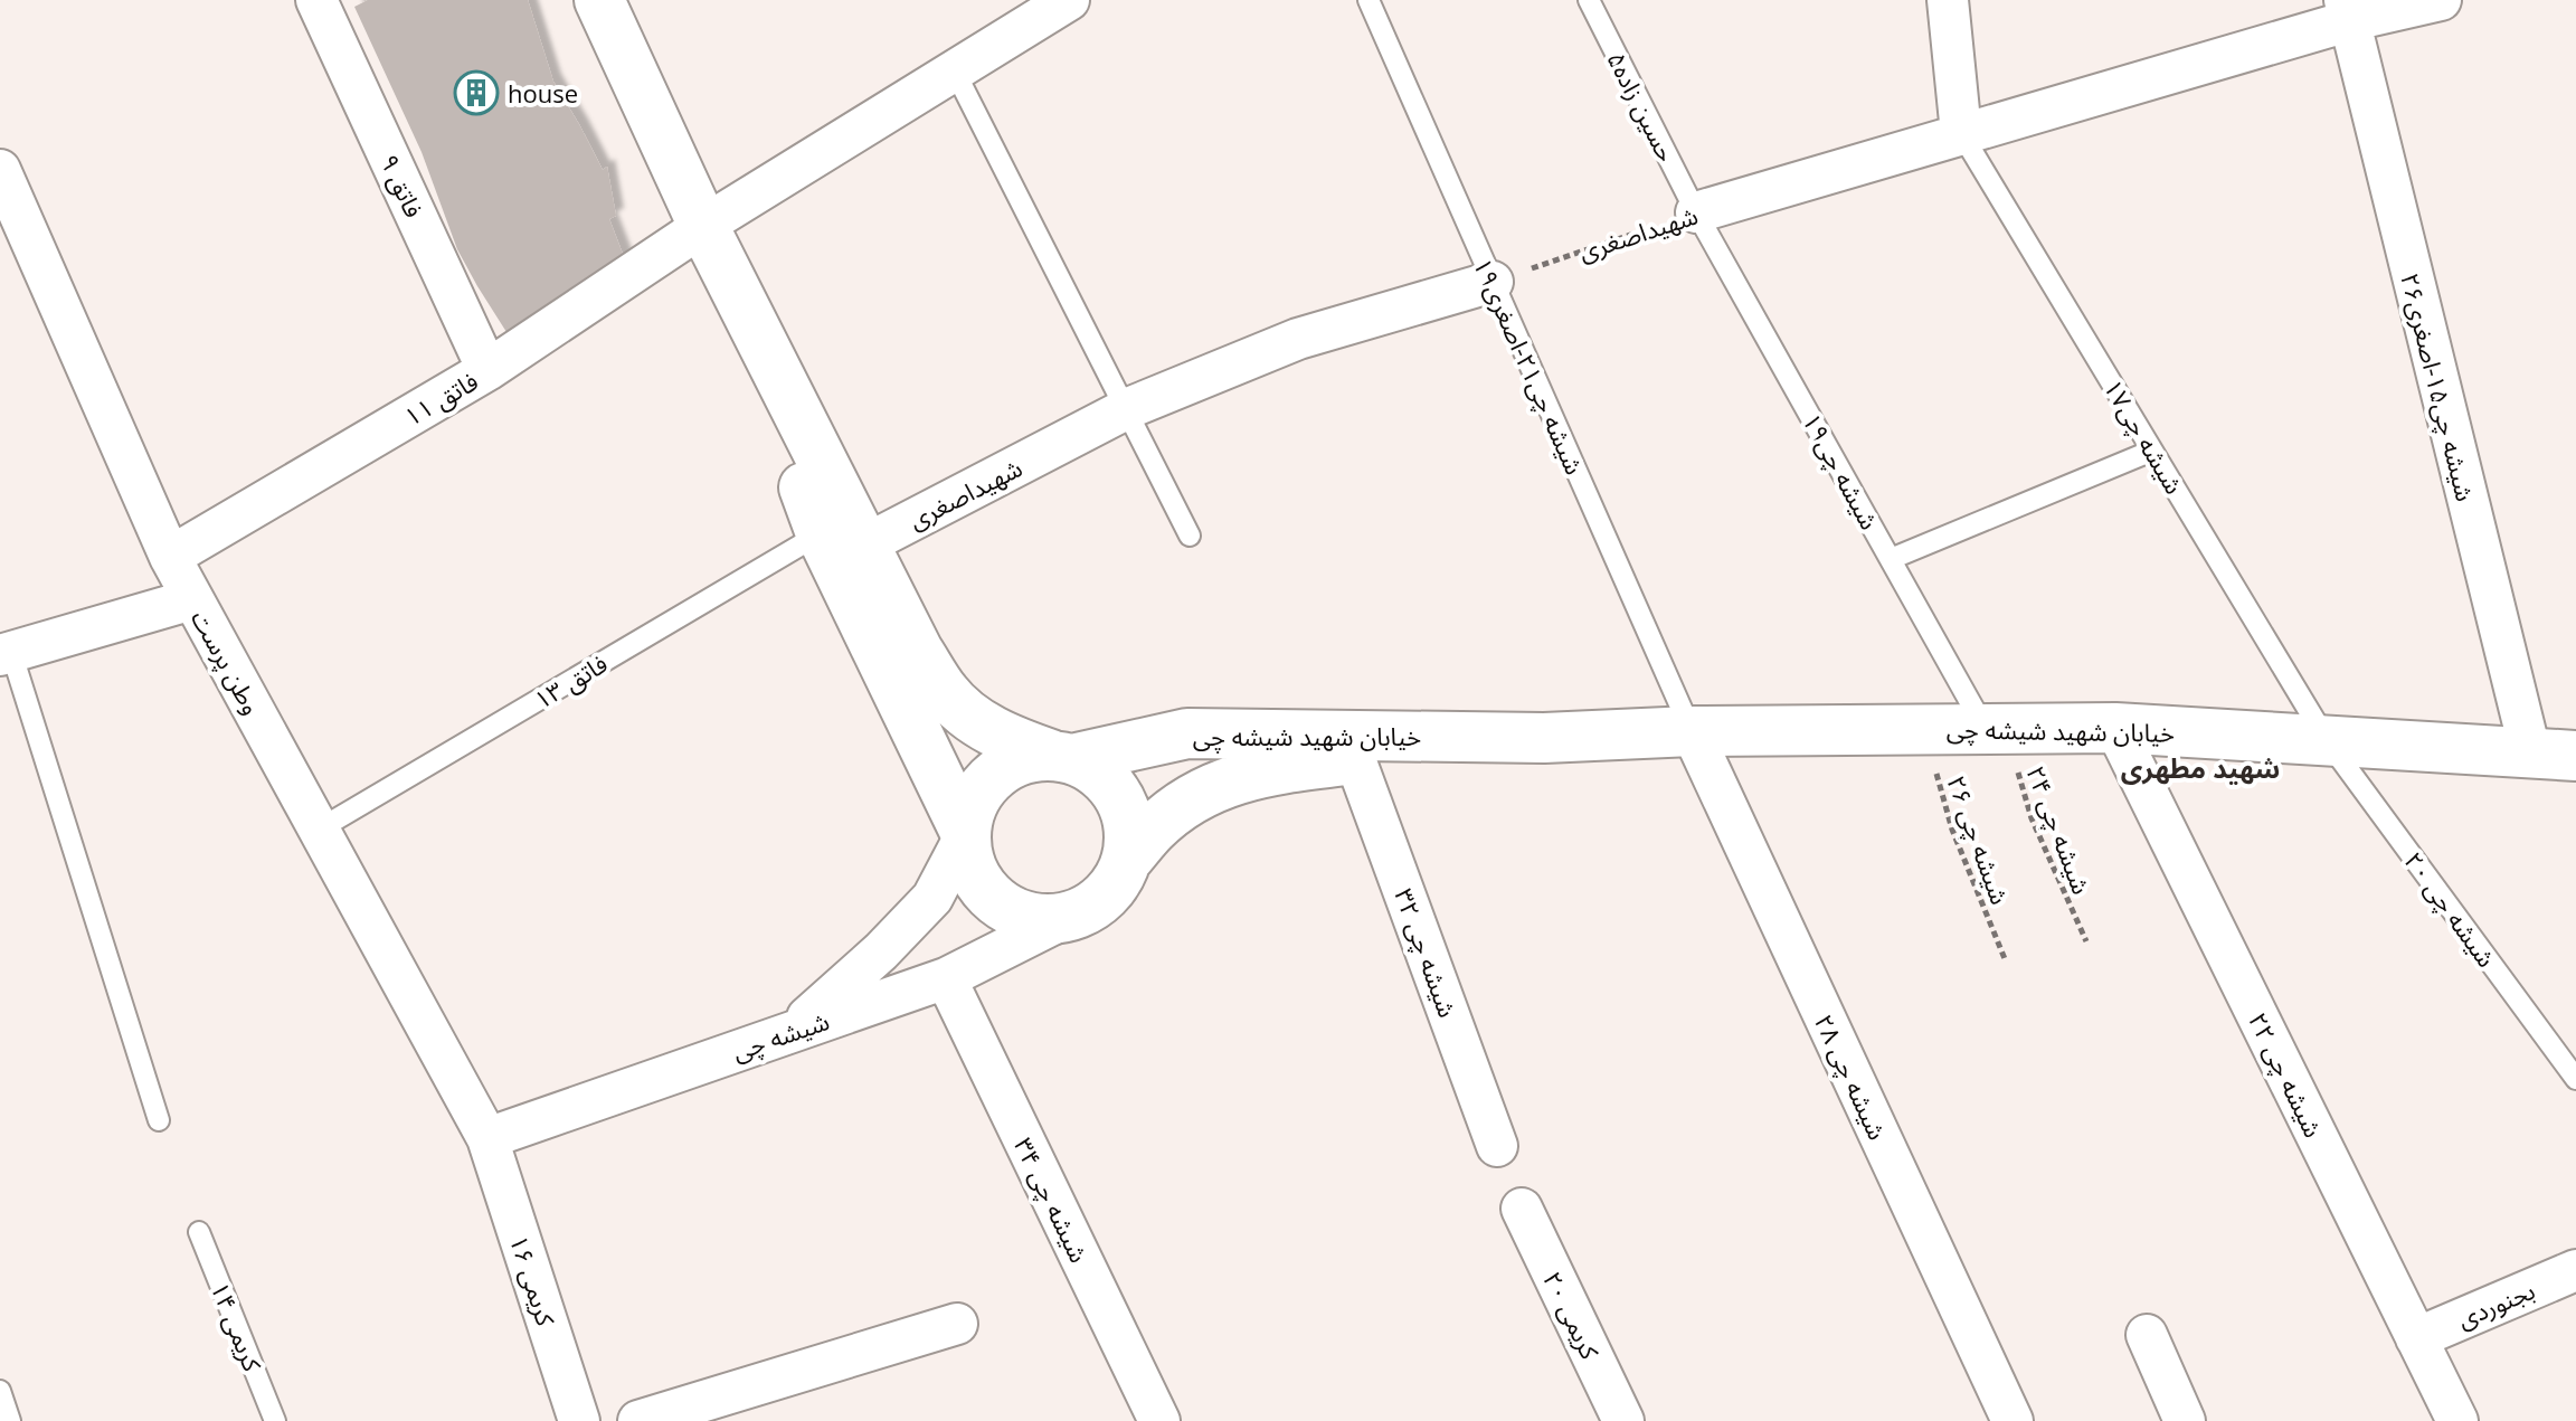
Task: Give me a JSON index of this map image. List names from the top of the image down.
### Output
{
  "streets": {
    "street": [
      "فاتق ۹",
      "شهیداصغری",
      "شیشه چی۱۵-اصغری۲۶",
      "فاتق ۱۱",
      "وطن پرست",
      "خیابان شهید شیشه چی",
      "شیشه چی ۳۲",
      "شیشه چی",
      "شیشه چی ۲۲",
      "شیشه چی ۲۸",
      "شیشه چی ۳۴",
      "کریمی ۱۶",
      "بجنوردی",
      "کریمی ۲۰"
    ],
    "lane": [
      "حسین زاده۵",
      "شیشه چی۲۱-اصغری۱۹",
      "شیشه چی۱۷",
      "شیشه چی۱۹",
      "فاتق ۱۳",
      "شیشه چی ۲۰",
      "کریمی ۱۴"
    ],
    "path": ["شیشه چی ۲۴", "شیشه چی ۲۶"]
  },
  "crossings": [
    ["حسین زاده۵", "شهیداصغری"],
    ["حسین زاده۵", "شیشه چی۱۹"],
    ["فاتق ۹", "فاتق ۱۱"],
    ["شهیداصغری", "شیشه چی۲۱-اصغری۱۹"],
    ["شهیداصغری", "شیشه چی۱۵-اصغری۲۶"],
    ["شهیداصغری", "شیشه چی۱۷"],
    ["شهیداصغری", "شیشه چی۱۹"],
    ["شهیداصغری", "فاتق ۱۳"],
    ["شیشه چی۲۱-اصغری۱۹", "خیابان شهید شیشه چی"],
    ["شیشه چی۲۱-اصغری۱۹", "شیشه چی ۲۸"],
    ["شیشه چی۱۵-اصغری۲۶", "خیابان شهید شیشه چی"],
    ["فاتق ۱۱", "وطن پرست"],
    ["شیشه چی۱۷", "خیابان شهید شیشه چی"],
    ["شیشه چی۱۷", "شیشه چی ۲۰"],
    ["شیشه چی۱۹", "خیابان شهید شیشه چی"],
    ["شیشه چی۱۹", "شیشه چی ۲۴"],
    ["وطن پرست", "فاتق ۱۳"],
    ["وطن پرست", "شیشه چی"],
    ["وطن پرست", "کریمی ۱۶"],
    ["خیابان شهید شیشه چی", "شیشه چی ۲۴"],
    ["خیابان شهید شیشه چی", "شیشه چی ۲۶"],
    ["خیابان شهید شیشه چی", "شیشه چی ۲۰"],
    ["خیابان شهید شیشه چی", "شیشه چی ۳۲"],
    ["خیابان شهید شیشه چی", "شیشه چی"],
    ["خیابان شهید شیشه چی", "شیشه چی ۲۲"],
    ["خیابان شهید شیشه چی", "شیشه چی ۲۸"],
    ["شیشه چی", "شیشه چی ۳۴"],
    ["شیشه چی", "کریمی ۱۶"],
    ["شیشه چی ۲۲", "بجنوردی"]
  ],
  "districts": ["شهید مطهری"],
  "places": {
    "building": ["house"]
  }
}
